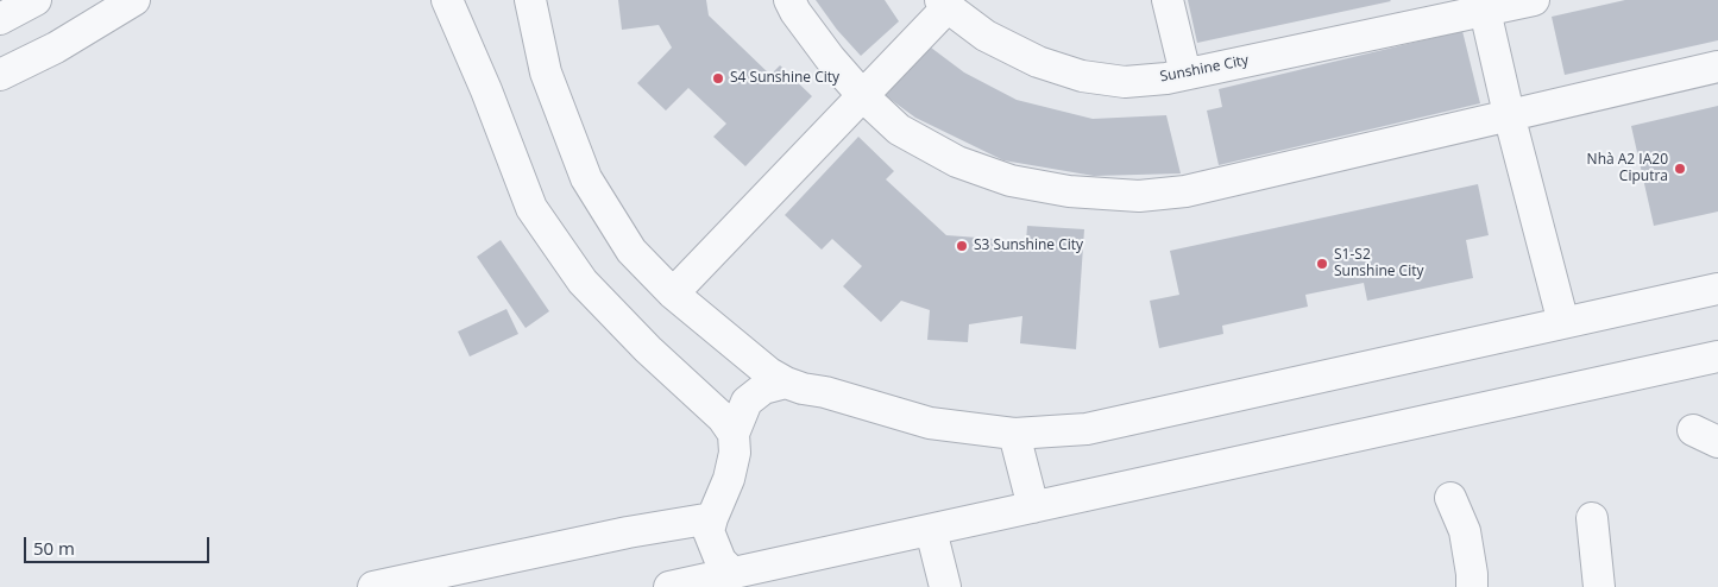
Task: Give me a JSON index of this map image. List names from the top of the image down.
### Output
{
  "streets": {
    "street": ["Sunshine City"]
  },
  "places": [
    "S4 Sunshine City",
    "Nhà A2 IA20 Ciputra",
    "S3 Sunshine City",
    "S1-S2 Sunshine City"
  ],
  "scale_bar": "50 m"
}
